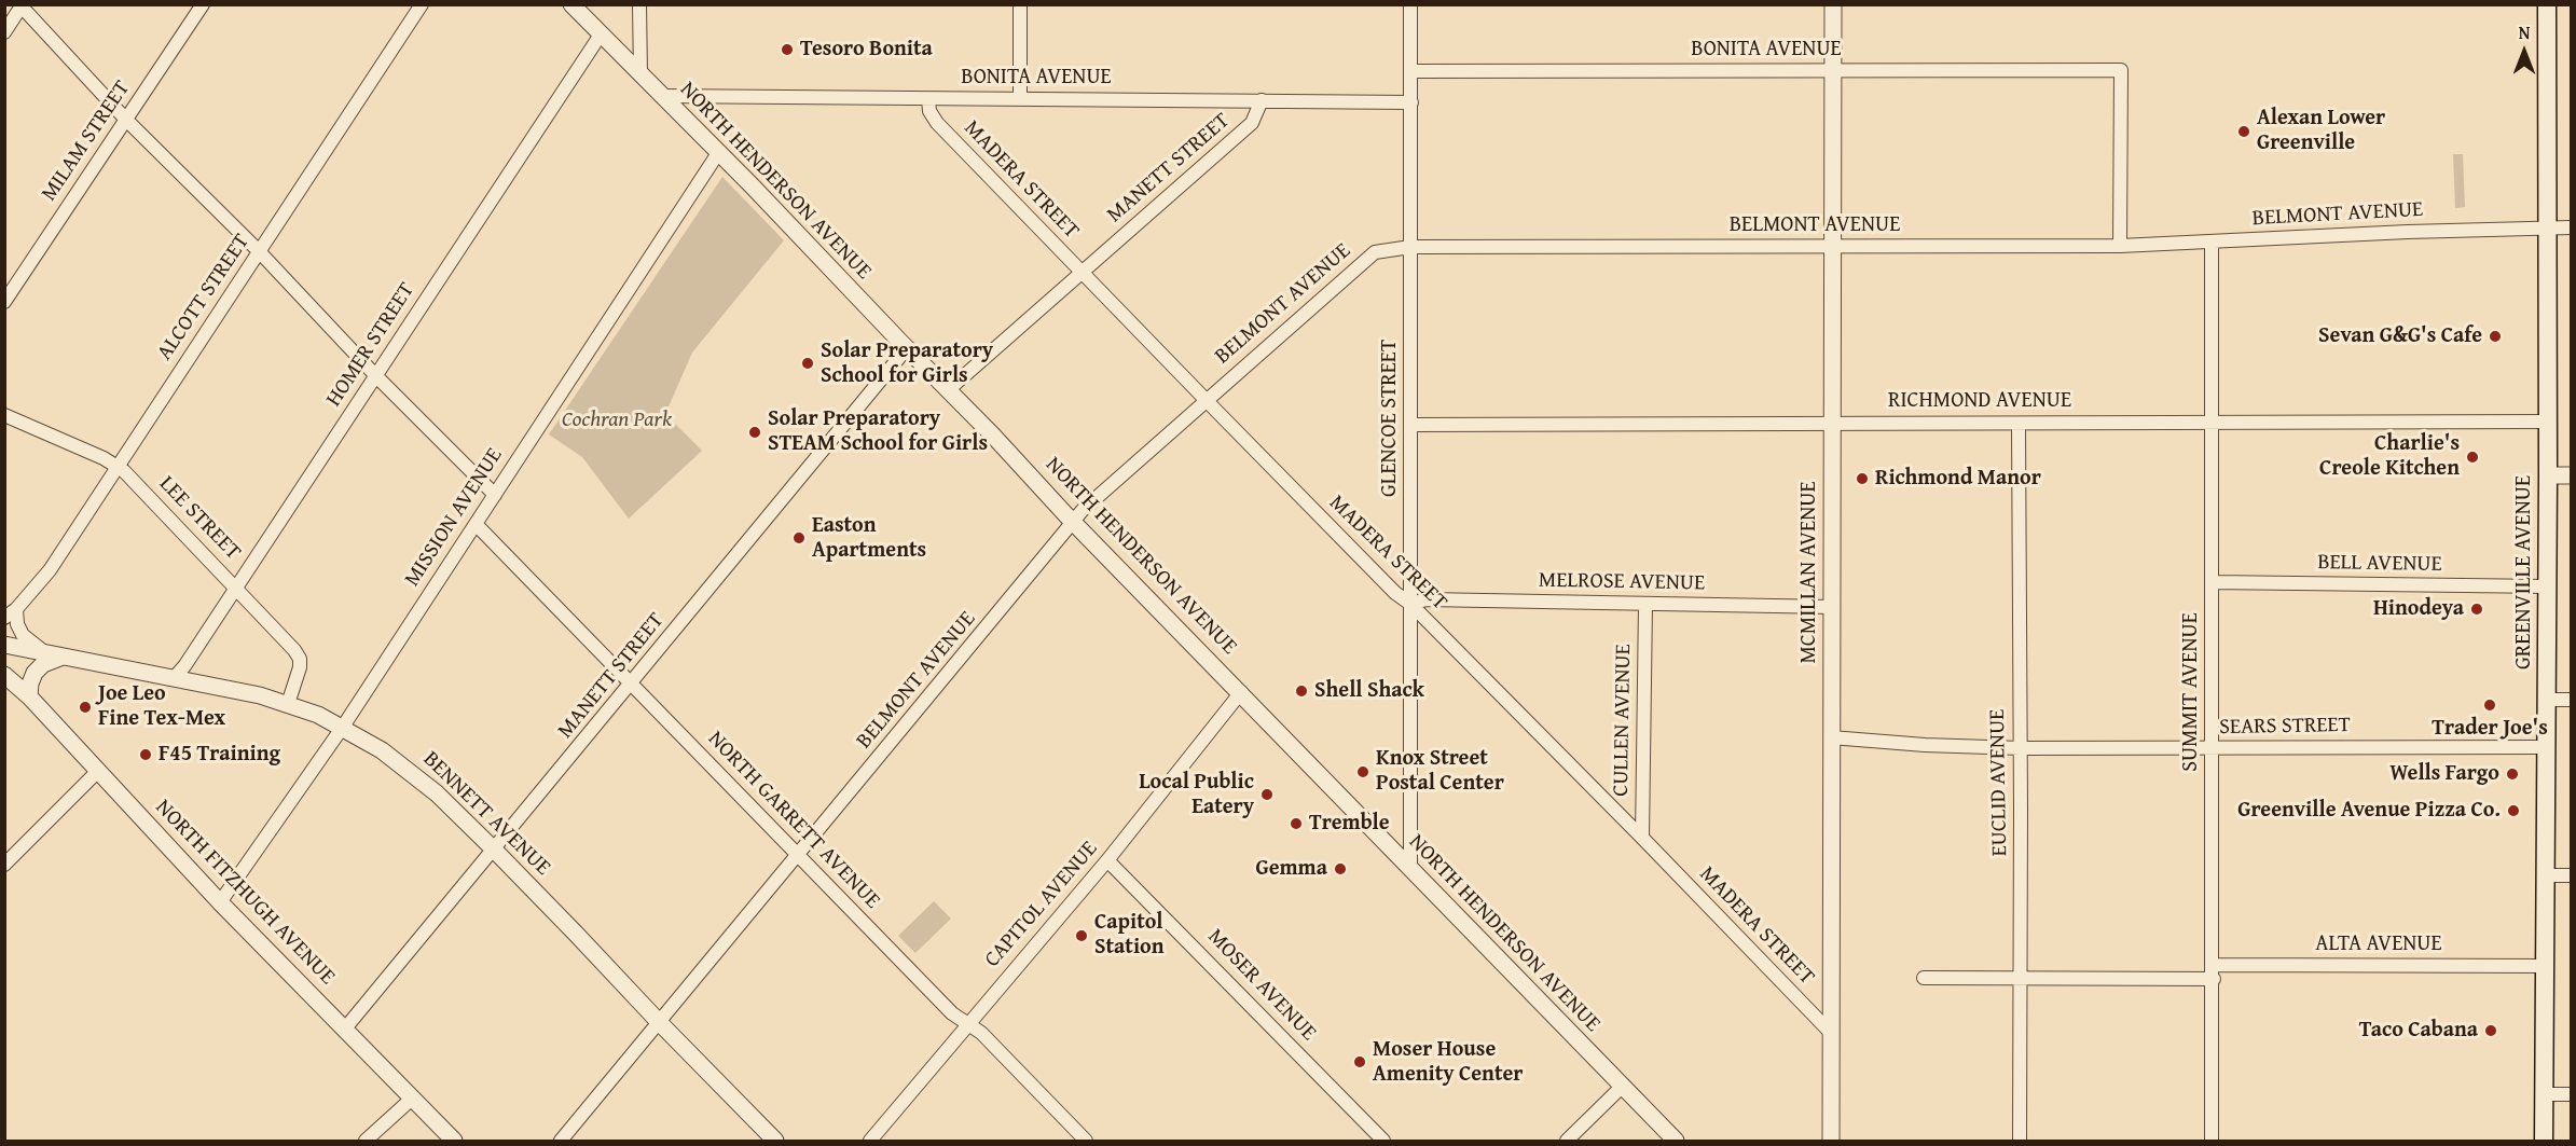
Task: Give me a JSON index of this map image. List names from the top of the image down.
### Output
{
  "streets": {
    "main road": ["GREENVILLE AVENUE"],
    "street": [
      "BONITA AVENUE",
      "MILAM STREET",
      "MANETT STREET",
      "MADERA STREET",
      "NORTH HENDERSON AVENUE",
      "BELMONT AVENUE",
      "ALCOTT STREET",
      "HOMER STREET",
      "RICHMOND AVENUE",
      "GLENCOE STREET",
      "MISSION AVENUE",
      "LEE STREET",
      "BELL AVENUE",
      "MCMILLAN AVENUE",
      "MELROSE AVENUE",
      "SUMMIT AVENUE",
      "CULLEN AVENUE",
      "SEARS STREET",
      "EUCLID AVENUE",
      "BENNETT AVENUE",
      "NORTH GARRETT AVENUE",
      "NORTH FITZHUGH AVENUE",
      "CAPITOL AVENUE",
      "ALTA AVENUE",
      "MOSER AVENUE"
    ]
  },
  "crossings": [
    ["BONITA AVENUE", "MANETT STREET"],
    ["BONITA AVENUE", "MADERA STREET"],
    ["BONITA AVENUE", "NORTH HENDERSON AVENUE"],
    ["BONITA AVENUE", "BELMONT AVENUE"],
    ["BONITA AVENUE", "GLENCOE STREET"],
    ["BONITA AVENUE", "MCMILLAN AVENUE"],
    ["MANETT STREET", "MADERA STREET"],
    ["MANETT STREET", "NORTH HENDERSON AVENUE"],
    ["MANETT STREET", "BENNETT AVENUE"],
    ["MANETT STREET", "NORTH GARRETT AVENUE"],
    ["MANETT STREET", "NORTH FITZHUGH AVENUE"],
    ["MADERA STREET", "BELMONT AVENUE"],
    ["MADERA STREET", "GLENCOE STREET"],
    ["MADERA STREET", "MCMILLAN AVENUE"],
    ["MADERA STREET", "MELROSE AVENUE"],
    ["MADERA STREET", "CULLEN AVENUE"],
    ["NORTH HENDERSON AVENUE", "BELMONT AVENUE"],
    ["NORTH HENDERSON AVENUE", "HOMER STREET"],
    ["NORTH HENDERSON AVENUE", "GLENCOE STREET"],
    ["NORTH HENDERSON AVENUE", "MISSION AVENUE"],
    ["NORTH HENDERSON AVENUE", "CAPITOL AVENUE"],
    ["BELMONT AVENUE", "GLENCOE STREET"],
    ["BELMONT AVENUE", "MCMILLAN AVENUE"],
    ["BELMONT AVENUE", "GREENVILLE AVENUE"],
    ["BELMONT AVENUE", "SUMMIT AVENUE"],
    ["BELMONT AVENUE", "BENNETT AVENUE"],
    ["BELMONT AVENUE", "NORTH GARRETT AVENUE"],
    ["ALCOTT STREET", "LEE STREET"],
    ["HOMER STREET", "LEE STREET"],
    ["HOMER STREET", "BENNETT AVENUE"],
    ["RICHMOND AVENUE", "GLENCOE STREET"],
    ["RICHMOND AVENUE", "MCMILLAN AVENUE"],
    ["RICHMOND AVENUE", "GREENVILLE AVENUE"],
    ["RICHMOND AVENUE", "SUMMIT AVENUE"],
    ["RICHMOND AVENUE", "EUCLID AVENUE"],
    ["GLENCOE STREET", "MELROSE AVENUE"],
    ["MISSION AVENUE", "BENNETT AVENUE"],
    ["MISSION AVENUE", "NORTH GARRETT AVENUE"],
    ["MISSION AVENUE", "NORTH FITZHUGH AVENUE"],
    ["LEE STREET", "BENNETT AVENUE"],
    ["BELL AVENUE", "GREENVILLE AVENUE"],
    ["BELL AVENUE", "SUMMIT AVENUE"],
    ["MCMILLAN AVENUE", "MELROSE AVENUE"],
    ["MCMILLAN AVENUE", "SEARS STREET"],
    ["GREENVILLE AVENUE", "SEARS STREET"],
    ["GREENVILLE AVENUE", "ALTA AVENUE"],
    ["MELROSE AVENUE", "CULLEN AVENUE"],
    ["SUMMIT AVENUE", "SEARS STREET"],
    ["SUMMIT AVENUE", "ALTA AVENUE"],
    ["SEARS STREET", "EUCLID AVENUE"],
    ["EUCLID AVENUE", "ALTA AVENUE"],
    ["NORTH GARRETT AVENUE", "CAPITOL AVENUE"],
    ["CAPITOL AVENUE", "MOSER AVENUE"]
  ],
  "parks": ["Cochran Park"],
  "places": [
    "Tesoro Bonita",
    "Alexan Lower Greenville",
    "Sevan G&G's Cafe",
    "Solar Preparatory School for Girls",
    "Solar Preparatory STEAM School for Girls",
    "Charlie's Creole Kitchen",
    "Richmond Manor",
    "Easton Apartments",
    "Hinodeya",
    "Shell Shack",
    "Trader Joe's",
    "Joe Leo Fine Tex-Mex",
    "F45 Training",
    "Knox Street Postal Center",
    "Wells Fargo",
    "Local Public Eatery",
    "Greenville Avenue Pizza Co.",
    "Tremble",
    "Gemma",
    "Capitol Station",
    "Taco Cabana",
    "Moser House Amenity Center"
  ],
  "north": "top"
}
